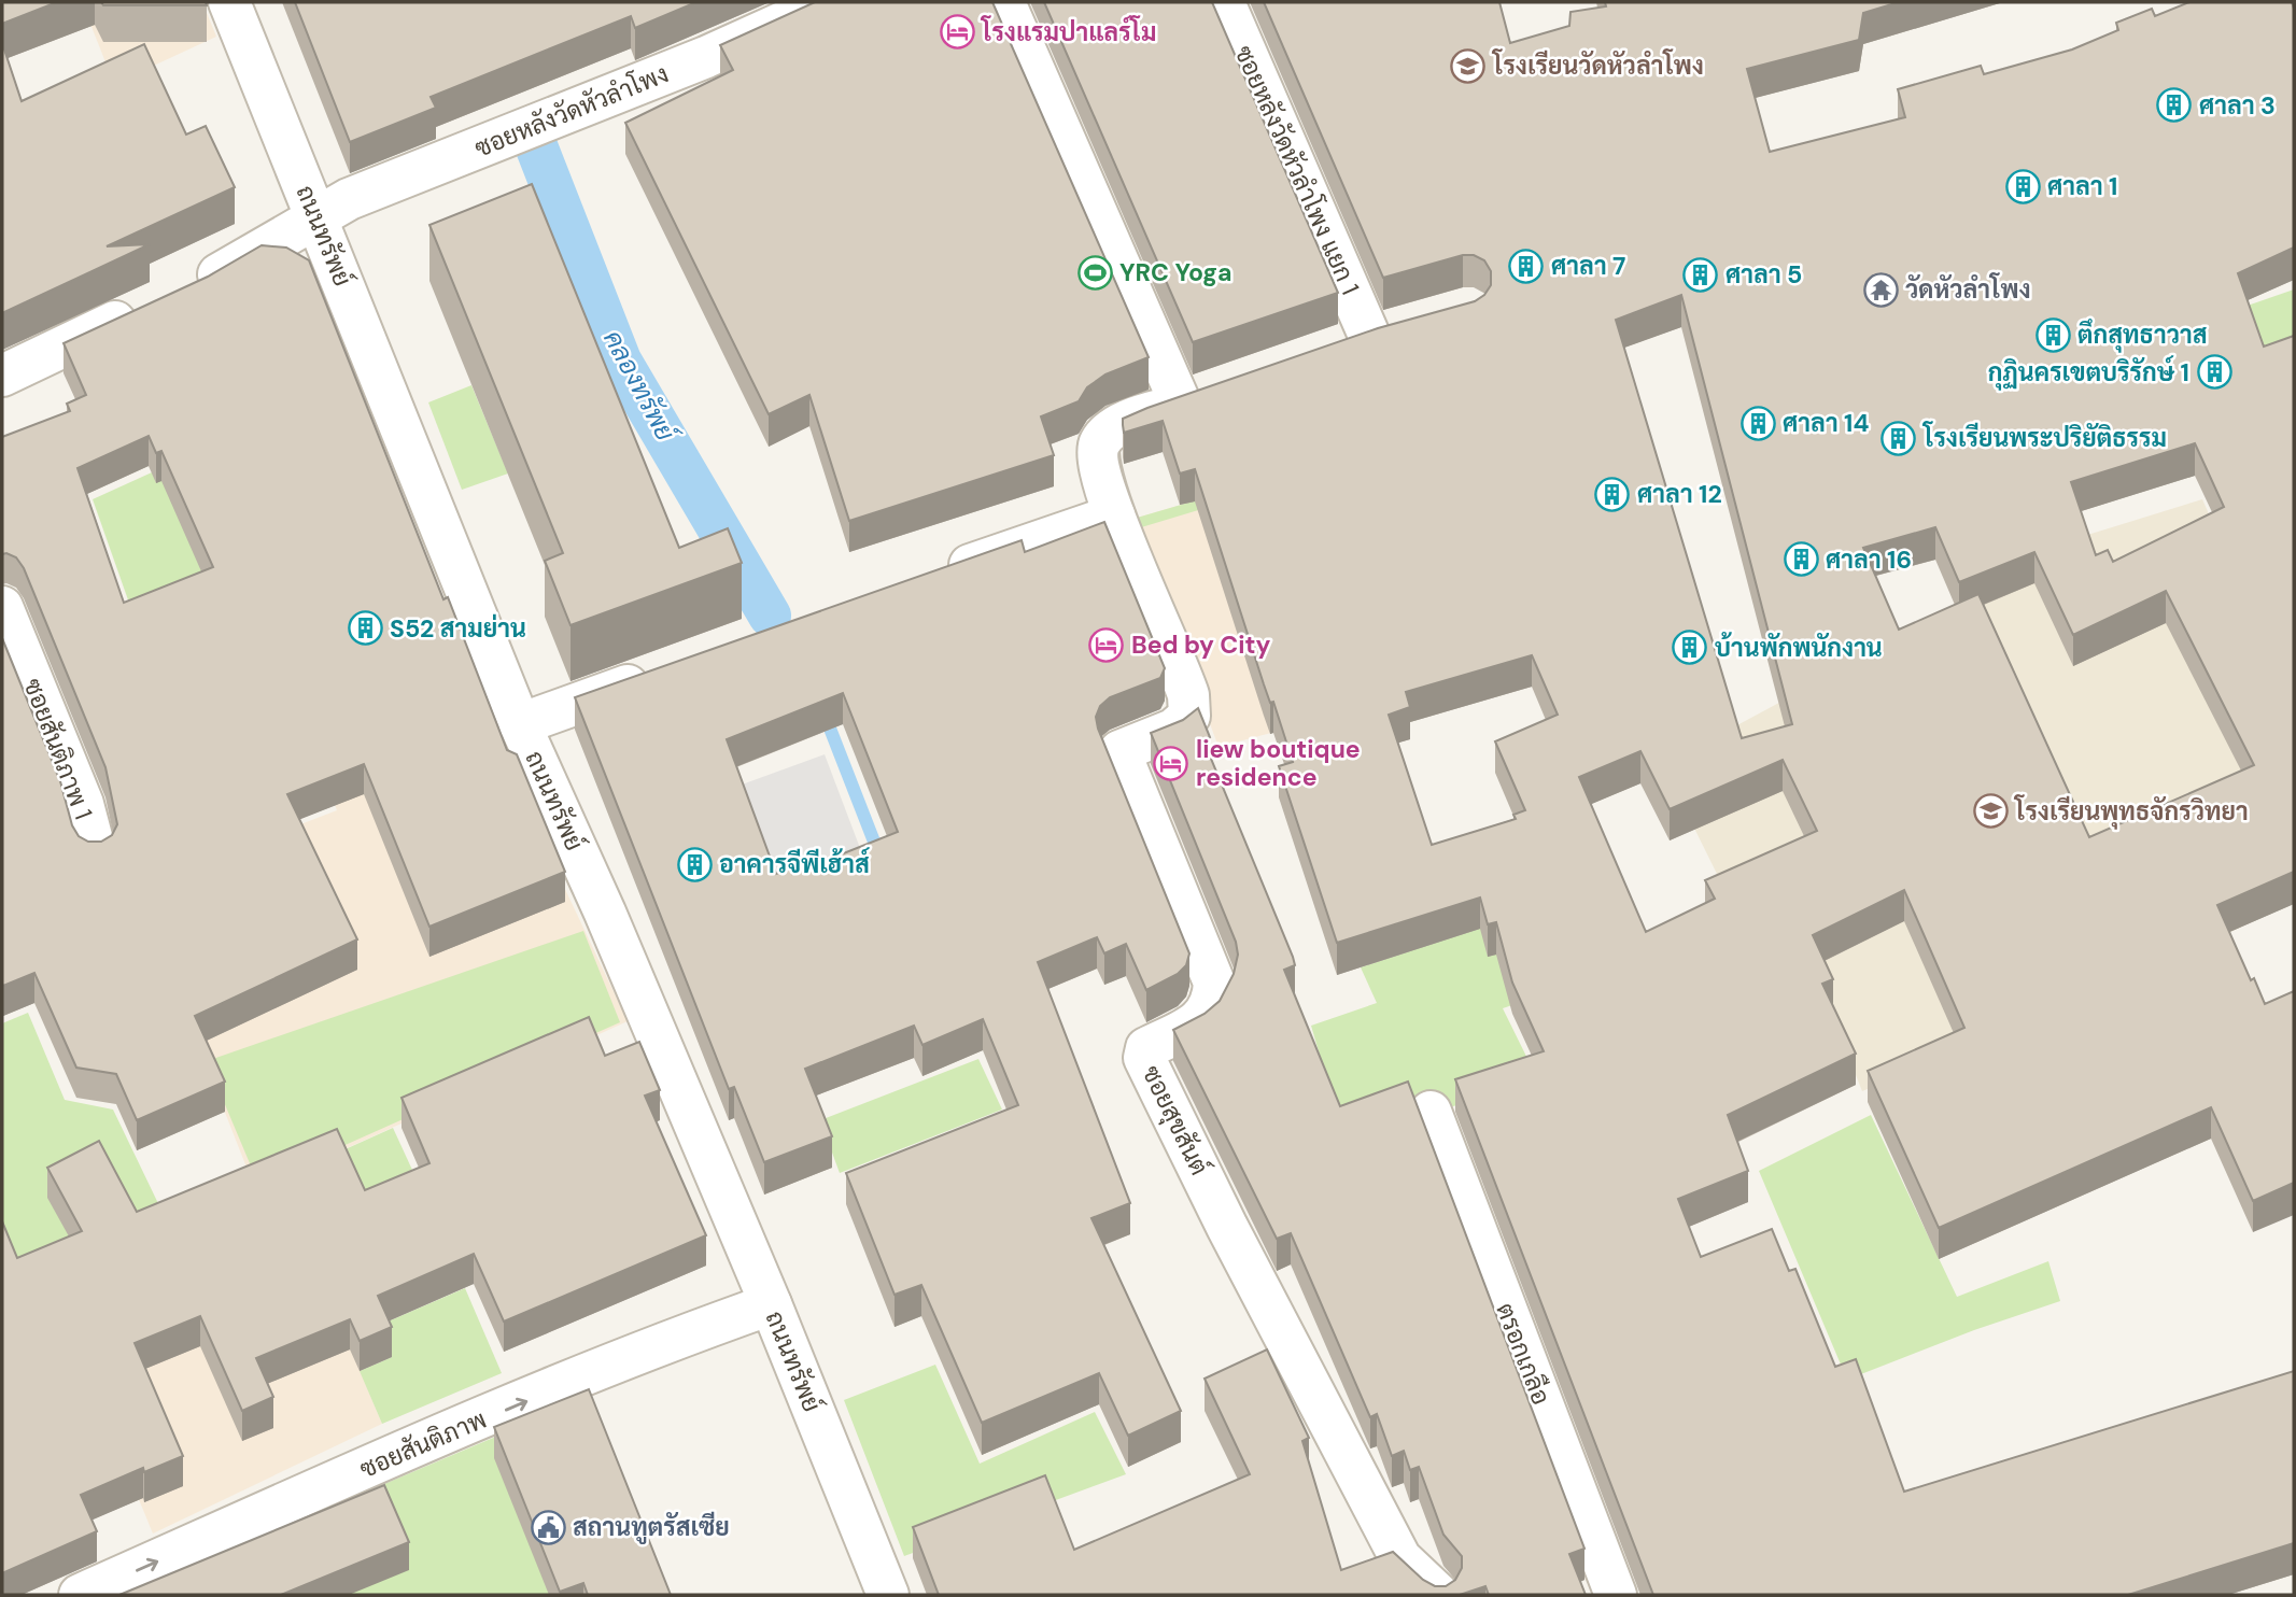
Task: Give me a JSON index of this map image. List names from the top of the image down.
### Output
{
  "streets": {
    "street": [
      "ซอยหลังวัดหัวลำโพง",
      "ซอยหลังวัดหัวลำโพง แยก 1",
      "ถนนทรัพย์",
      "ซอยสันติภาพ 1",
      "ซอยสุขสันต์",
      "ตรอกเกลือ",
      "ซอยสันติภาพ"
    ]
  },
  "crossings": [
    ["ซอยหลังวัดหัวลำโพง", "ถนนทรัพย์"],
    ["ถนนทรัพย์", "ซอยสันติภาพ"]
  ],
  "one_way": ["ซอยสันติภาพ"],
  "water": ["คลองทรัพย์"],
  "places": {
    "hotel": ["โรงแรมปาแลร์โม", "Bed by City", "liew boutique residence"],
    "school or university": ["โรงเรียนวัดหัวลำโพง", "โรงเรียนพุทธจักรวิทยา"],
    "building": [
      "ศาลา 3",
      "ศาลา 1",
      "ศาลา 7",
      "ศาลา 5",
      "ตึกสุทธาวาส",
      "กุฏินครเขตบริรักษ์ 1",
      "ศาลา 14",
      "โรงเรียนพระปริยัติธรรม",
      "ศาลา 12",
      "ศาลา 16",
      "S52 สามย่าน",
      "บ้านพักพนักงาน",
      "อาคารจีพีเฮ้าส์"
    ],
    "sports": ["YRC Yoga"],
    "temple": ["วัดหัวลำโพง"],
    "public building": ["สถานทูตรัสเซีย"]
  }
}
